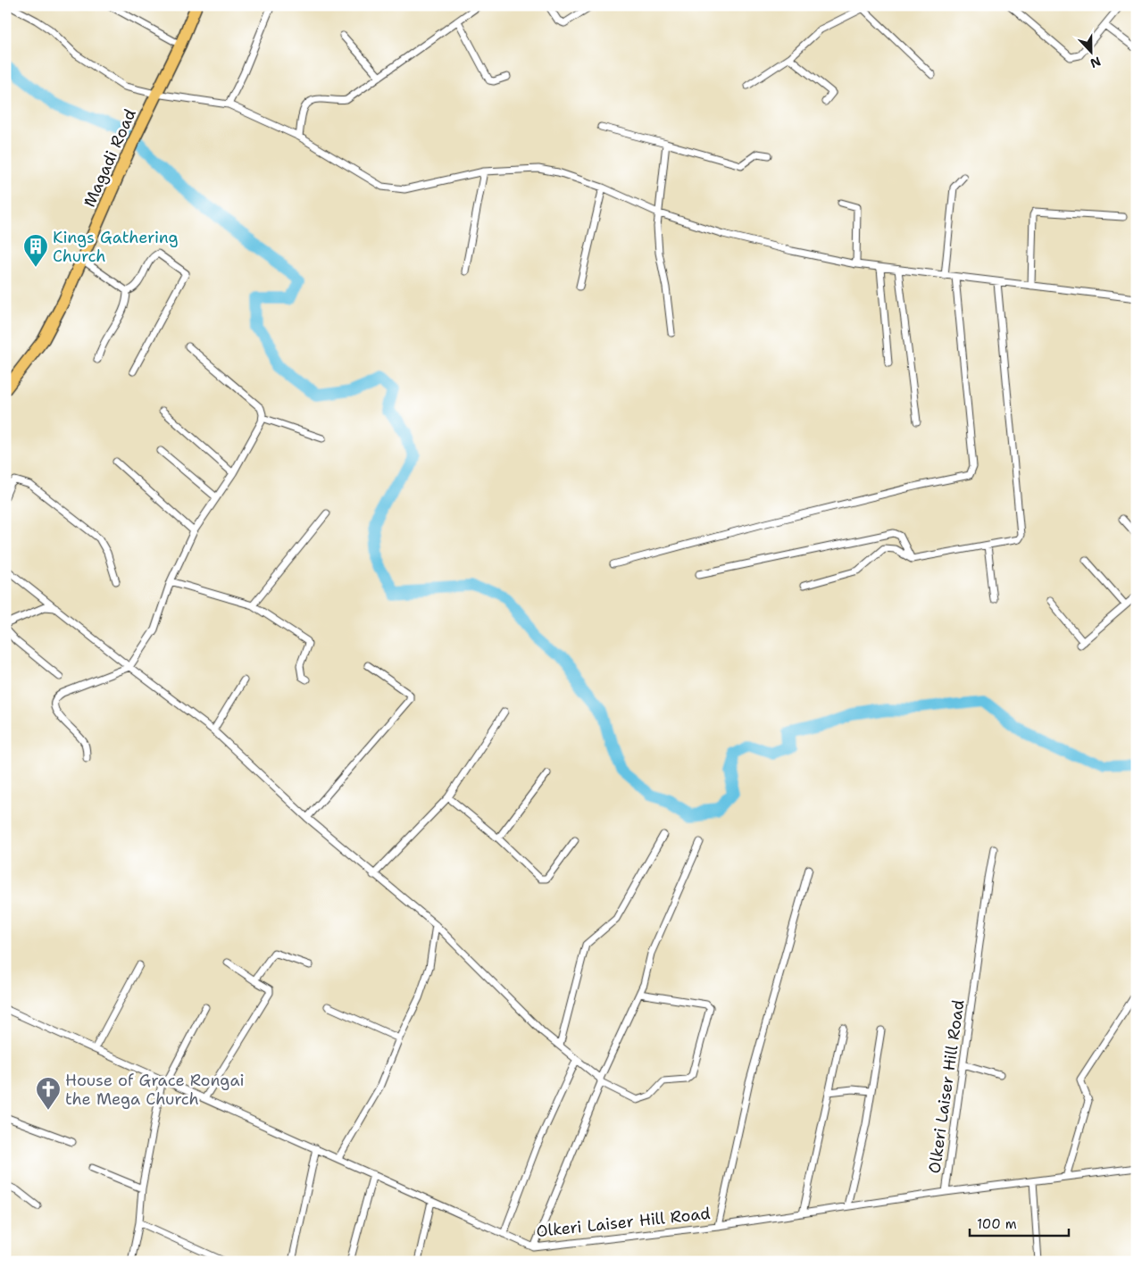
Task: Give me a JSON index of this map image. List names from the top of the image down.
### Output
{
  "streets": {
    "highway": ["Magadi Road"],
    "street": ["Olkeri Laiser Hill Road"]
  },
  "places": {
    "building": ["Kings Gathering Church"],
    "church": ["House of Grace Rongai the Mega Church"]
  },
  "scale_bar": "100 m",
  "north": "bottom"
}
